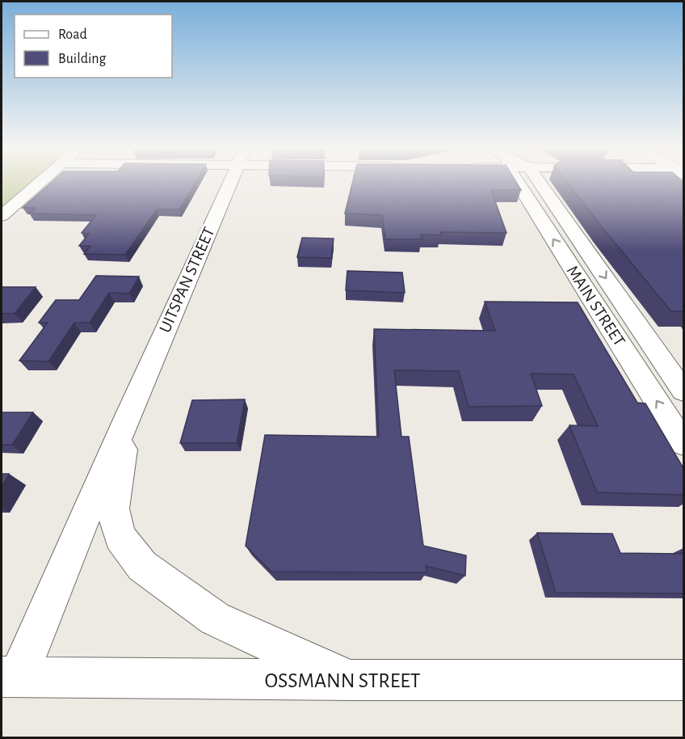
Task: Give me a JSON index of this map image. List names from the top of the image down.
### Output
{
  "streets": {
    "street": ["UITSPAN STREET", "MAIN STREET", "OSSMANN STREET"]
  },
  "crossings": [
    ["UITSPAN STREET", "OSSMANN STREET"]
  ],
  "legend": ["Road", "Building"]
}
